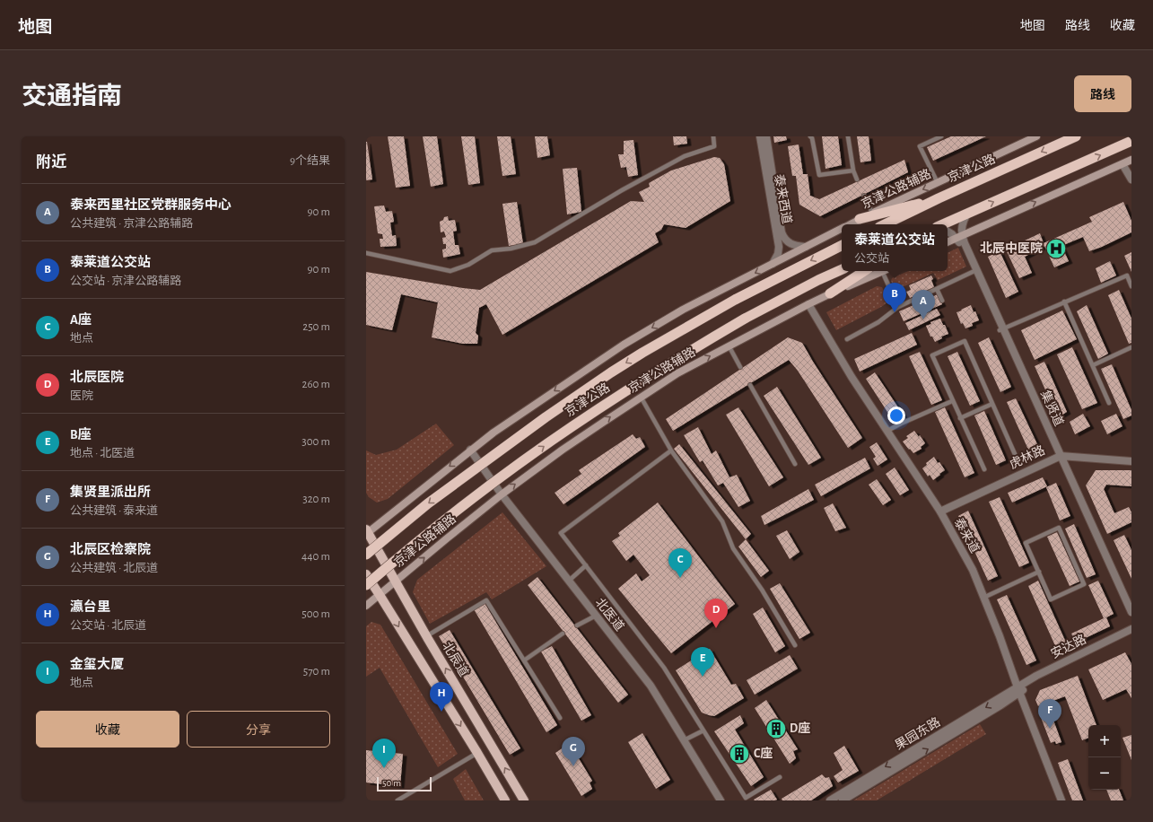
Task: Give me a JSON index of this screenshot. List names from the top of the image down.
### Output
{
  "streets": {
    "highway": ["京津公路"],
    "main road": ["京津公路辅路", "北辰道"],
    "street": [
      "泰来西道",
      "集贤道",
      "虎林路",
      "泰来道",
      "北医道",
      "安达路",
      "果园东路"
    ]
  },
  "crossings": [
    ["京津公路辅路", "泰来西道"],
    ["京津公路辅路", "泰来道"],
    ["京津公路辅路", "北医道"],
    ["京津公路辅路", "北辰道"],
    ["集贤道", "虎林路"],
    ["虎林路", "泰来道"],
    ["泰来道", "安达路"],
    ["泰来道", "果园东路"],
    ["安达路", "果园东路"]
  ],
  "places": {
    "hospital": ["北辰中医院"],
    "building": ["D座", "C座"]
  },
  "scale_bar": "50 m",
  "page": {
    "header": "地图",
    "nav": ["地图", "路线", "收藏"],
    "title": "交通指南",
    "buttons": [
      "路线",
      ["收藏", "分享"]
    ],
    "heading": ["附近", "9个结果"],
    "list": [
      {
        "mark": "A",
        "name": "泰来西里社区党群服务中心",
        "note": "公共建筑 · 京津公路辅路",
        "value": "90 m"
      },
      {
        "mark": "B",
        "name": "泰莱道公交站",
        "note": "公交站 · 京津公路辅路",
        "value": "90 m"
      },
      {
        "mark": "C",
        "name": "A座",
        "note": "地点",
        "value": "250 m"
      },
      {
        "mark": "D",
        "name": "北辰医院",
        "note": "医院",
        "value": "260 m"
      },
      {
        "mark": "E",
        "name": "B座",
        "note": "地点 · 北医道",
        "value": "300 m"
      },
      {
        "mark": "F",
        "name": "集贤里派出所",
        "note": "公共建筑 · 泰来道",
        "value": "320 m"
      },
      {
        "mark": "G",
        "name": "北辰区检察院",
        "note": "公共建筑 · 北辰道",
        "value": "440 m"
      },
      {
        "mark": "H",
        "name": "瀛台里",
        "note": "公交站 · 北辰道",
        "value": "500 m"
      },
      {
        "mark": "I",
        "name": "金玺大厦",
        "note": "地点",
        "value": "570 m"
      }
    ],
    "popup": ["泰莱道公交站", "公交站"],
    "pins": [
      "B",
      "A",
      "C",
      "D",
      "E",
      "H",
      "F",
      "G",
      "I"
    ],
    "map_buttons": ["+", "−"],
    "scale": "50 m"
  }
}
